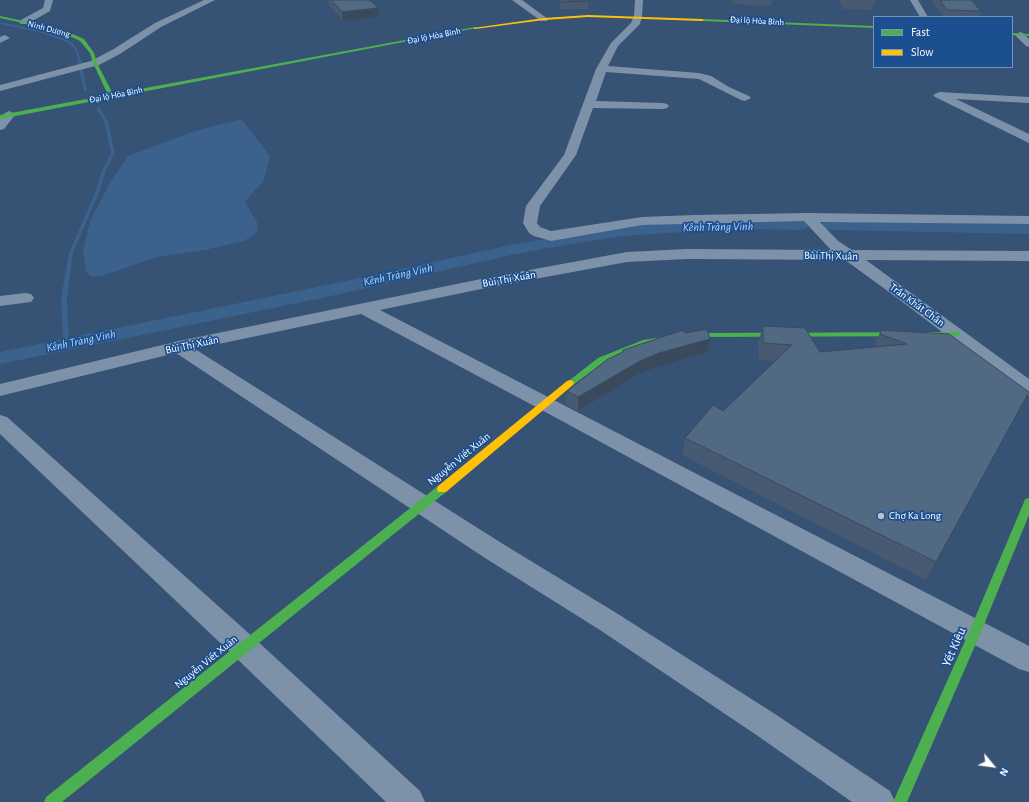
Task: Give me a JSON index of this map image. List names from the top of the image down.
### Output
{
  "streets": {
    "main road": [
      "Đại lộ Hòa Bình",
      "Ninh Dương",
      "Nguyễn Viết Xuân",
      "Yết Kiêu"
    ],
    "street": ["Bùi Thị Xuân", "Trần Khát Chân"]
  },
  "crossings": [
    ["Đại lộ Hòa Bình", "Ninh Dương"],
    ["Bùi Thị Xuân", "Trần Khát Chân"],
    ["Trần Khát Chân", "Nguyễn Viết Xuân"]
  ],
  "water": ["Kênh Tràng Vinh"],
  "places": ["Chợ Ka Long"],
  "legend": ["Fast", "Slow"],
  "north": "bottom right"
}
